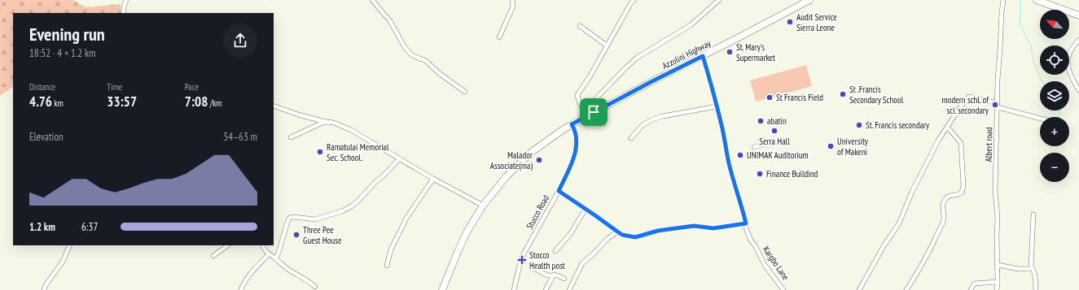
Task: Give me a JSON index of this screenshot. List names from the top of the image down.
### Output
{
  "streets": {
    "main road": ["Azzolini Highway"],
    "street": ["Albert road", "Stucco Road", "Kargbo Lane"]
  },
  "crossings": [
    ["Azzolini Highway", "Stucco Road"],
    ["Azzolini Highway", "Kargbo Lane"]
  ],
  "places": {
    "other": [
      "Audit Service Sierra Leone",
      "St. Mary's Supermarket",
      "St .Francis Secondary School",
      "St Francis Field",
      "modern schl. of sci. secondary",
      "abatin",
      "St. Francis secondary",
      "Serra Hall",
      "University of Makeni",
      "Ramatulai Memorial Sec. School.",
      "UNIMAK Auditorium",
      "Malador Associate(ma)",
      "Finance Buildind",
      "Three Pee Guest House"
    ],
    "health": ["Stocco Health post"]
  },
  "north": "top left",
  "page": {
    "map_buttons": ["+", "−"],
    "heading": ["Evening run", "18:52 · 4 × 1.2 km"],
    "stats": [
      ["Distance", "4.76 km"],
      ["Time", "33:57"],
      ["Pace", "7:08 /km"]
    ],
    "chart": ["Elevation", "54–63 m"],
    "list": [
      {
        "name": "1.2 km",
        "note": "6:37"
      }
    ]
  }
}
